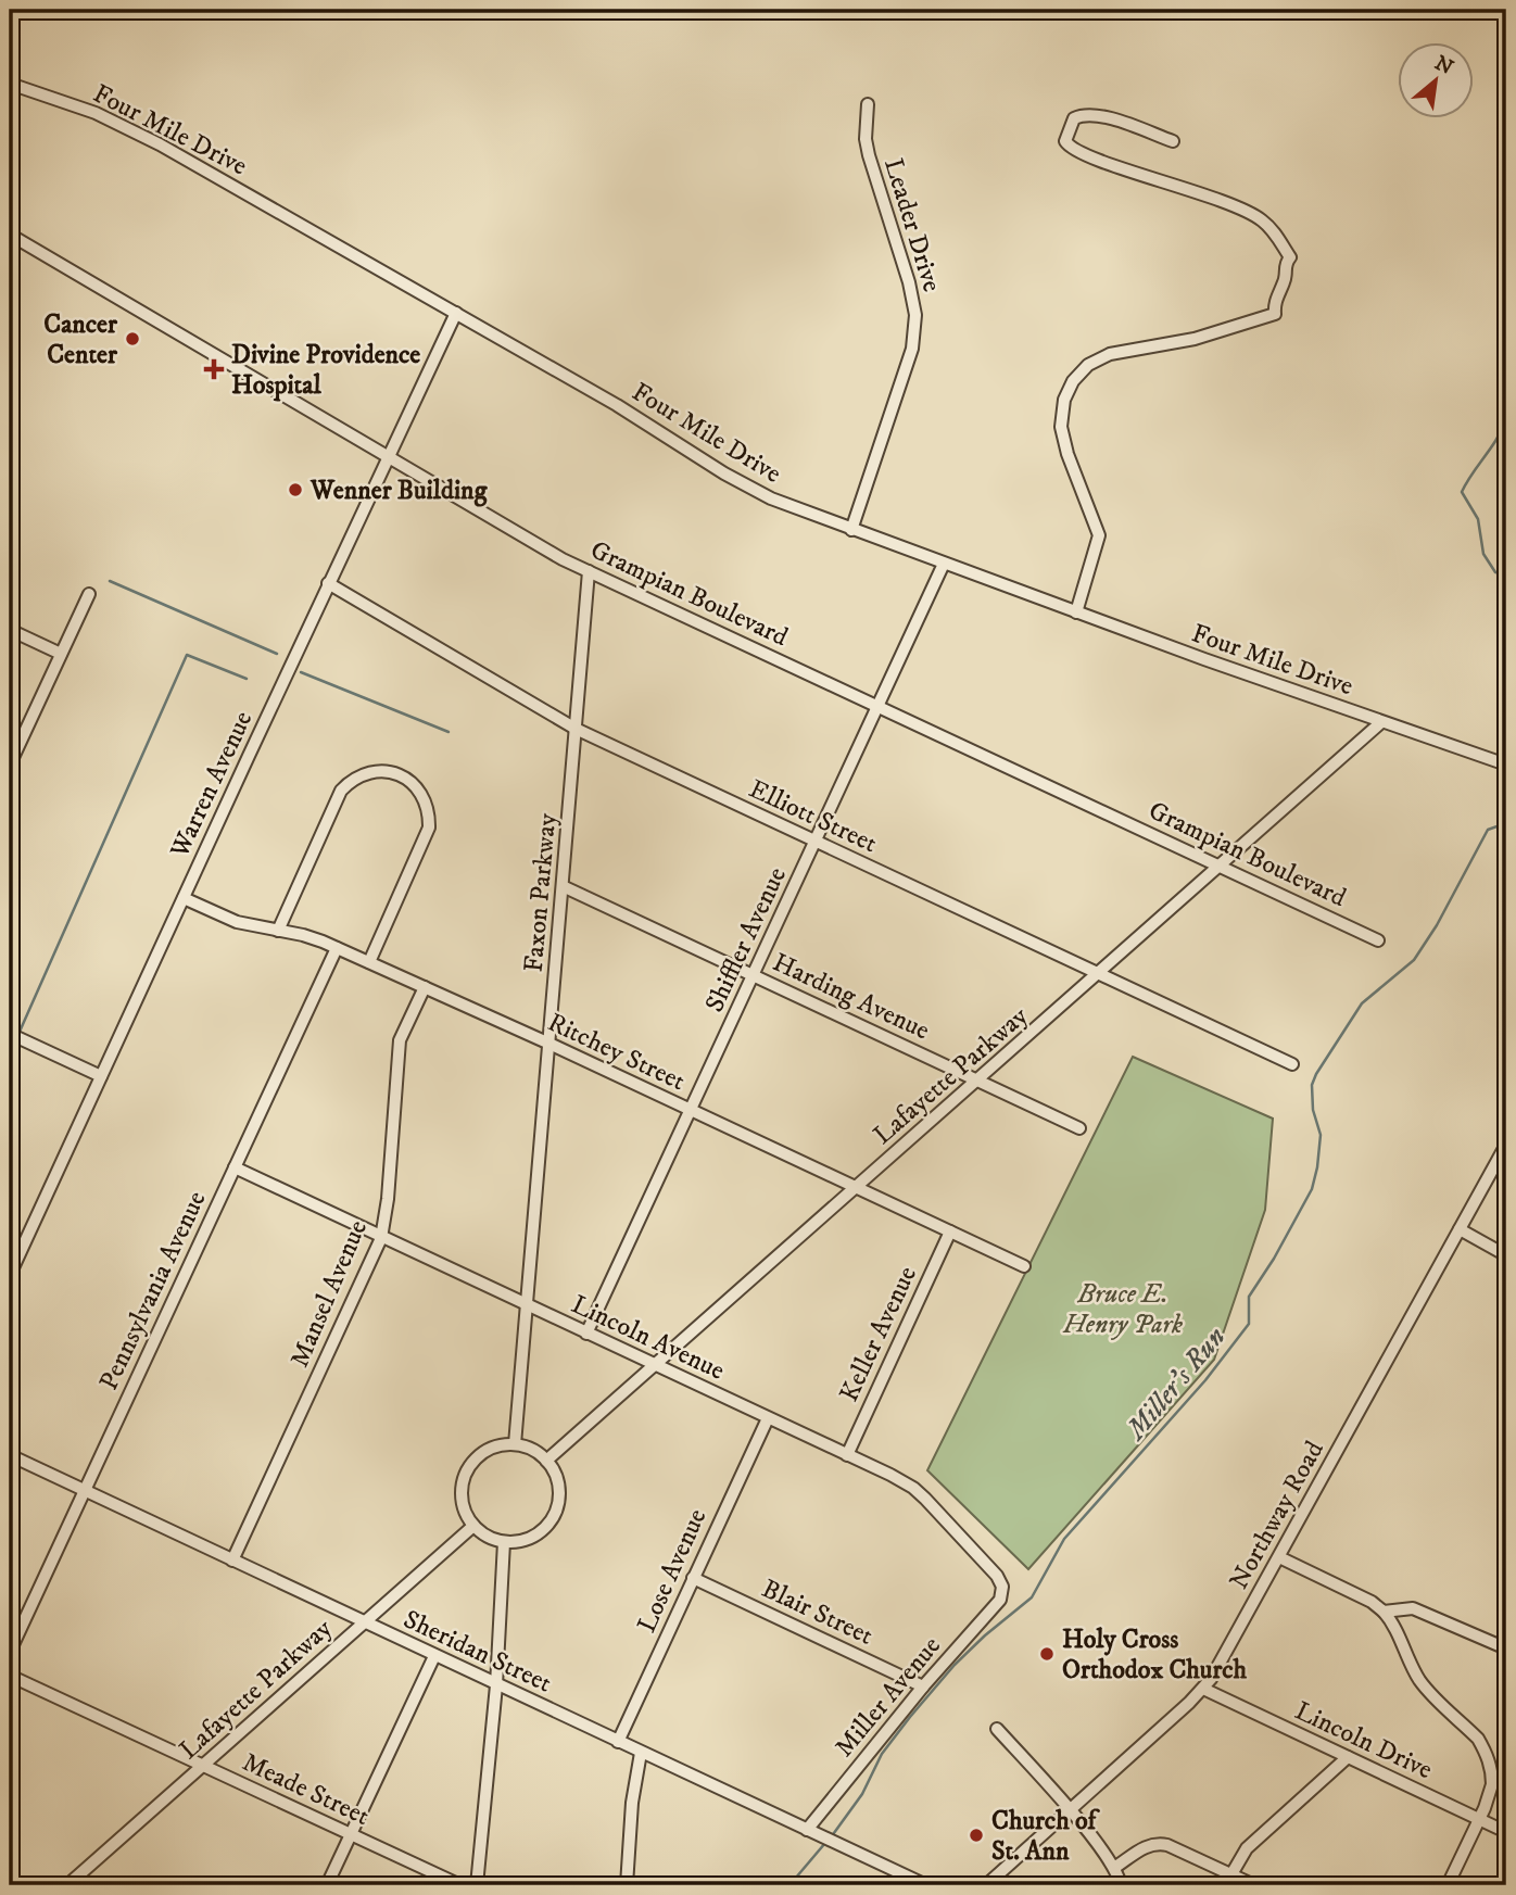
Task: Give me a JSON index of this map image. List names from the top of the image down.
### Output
{
  "streets": {
    "street": [
      "Four Mile Drive",
      "Leader Drive",
      "Grampian Boulevard",
      "Warren Avenue",
      "Elliott Street",
      "Faxon Parkway",
      "Shiffler Avenue",
      "Harding Avenue",
      "Ritchey Street",
      "Lafayette Parkway",
      "Pennsylvania Avenue",
      "Mansel Avenue",
      "Keller Avenue",
      "Lincoln Avenue",
      "Northway Road",
      "Lose Avenue",
      "Blair Street",
      "Sheridan Street",
      "Miller Avenue",
      "Lincoln Drive",
      "Meade Street"
    ]
  },
  "crossings": [
    ["Four Mile Drive", "Leader Drive"],
    ["Four Mile Drive", "Warren Avenue"],
    ["Four Mile Drive", "Shiffler Avenue"],
    ["Four Mile Drive", "Lafayette Parkway"],
    ["Grampian Boulevard", "Warren Avenue"],
    ["Grampian Boulevard", "Faxon Parkway"],
    ["Grampian Boulevard", "Shiffler Avenue"],
    ["Grampian Boulevard", "Lafayette Parkway"],
    ["Warren Avenue", "Elliott Street"],
    ["Warren Avenue", "Ritchey Street"],
    ["Elliott Street", "Faxon Parkway"],
    ["Elliott Street", "Shiffler Avenue"],
    ["Elliott Street", "Lafayette Parkway"],
    ["Faxon Parkway", "Harding Avenue"],
    ["Faxon Parkway", "Ritchey Street"],
    ["Faxon Parkway", "Lafayette Parkway"],
    ["Faxon Parkway", "Lincoln Avenue"],
    ["Shiffler Avenue", "Harding Avenue"],
    ["Shiffler Avenue", "Ritchey Street"],
    ["Shiffler Avenue", "Lincoln Avenue"],
    ["Harding Avenue", "Lafayette Parkway"],
    ["Ritchey Street", "Lafayette Parkway"],
    ["Ritchey Street", "Pennsylvania Avenue"],
    ["Ritchey Street", "Mansel Avenue"],
    ["Ritchey Street", "Keller Avenue"],
    ["Lafayette Parkway", "Lincoln Avenue"],
    ["Lafayette Parkway", "Sheridan Street"],
    ["Lafayette Parkway", "Meade Street"],
    ["Pennsylvania Avenue", "Lincoln Avenue"],
    ["Pennsylvania Avenue", "Sheridan Street"],
    ["Mansel Avenue", "Lincoln Avenue"],
    ["Mansel Avenue", "Sheridan Street"],
    ["Keller Avenue", "Lincoln Avenue"],
    ["Lincoln Avenue", "Lose Avenue"],
    ["Lincoln Avenue", "Miller Avenue"],
    ["Northway Road", "Lincoln Drive"],
    ["Lose Avenue", "Blair Street"],
    ["Lose Avenue", "Sheridan Street"],
    ["Blair Street", "Miller Avenue"],
    ["Sheridan Street", "Miller Avenue"]
  ],
  "water": ["Miller's Run"],
  "parks": ["Bruce E. Henry Park"],
  "places": {
    "other": [
      "Cancer Center",
      "Wenner Building",
      "Holy Cross Orthodox Church",
      "Church of St. Ann"
    ],
    "health": ["Divine Providence Hospital"]
  },
  "north": "top right"
}
